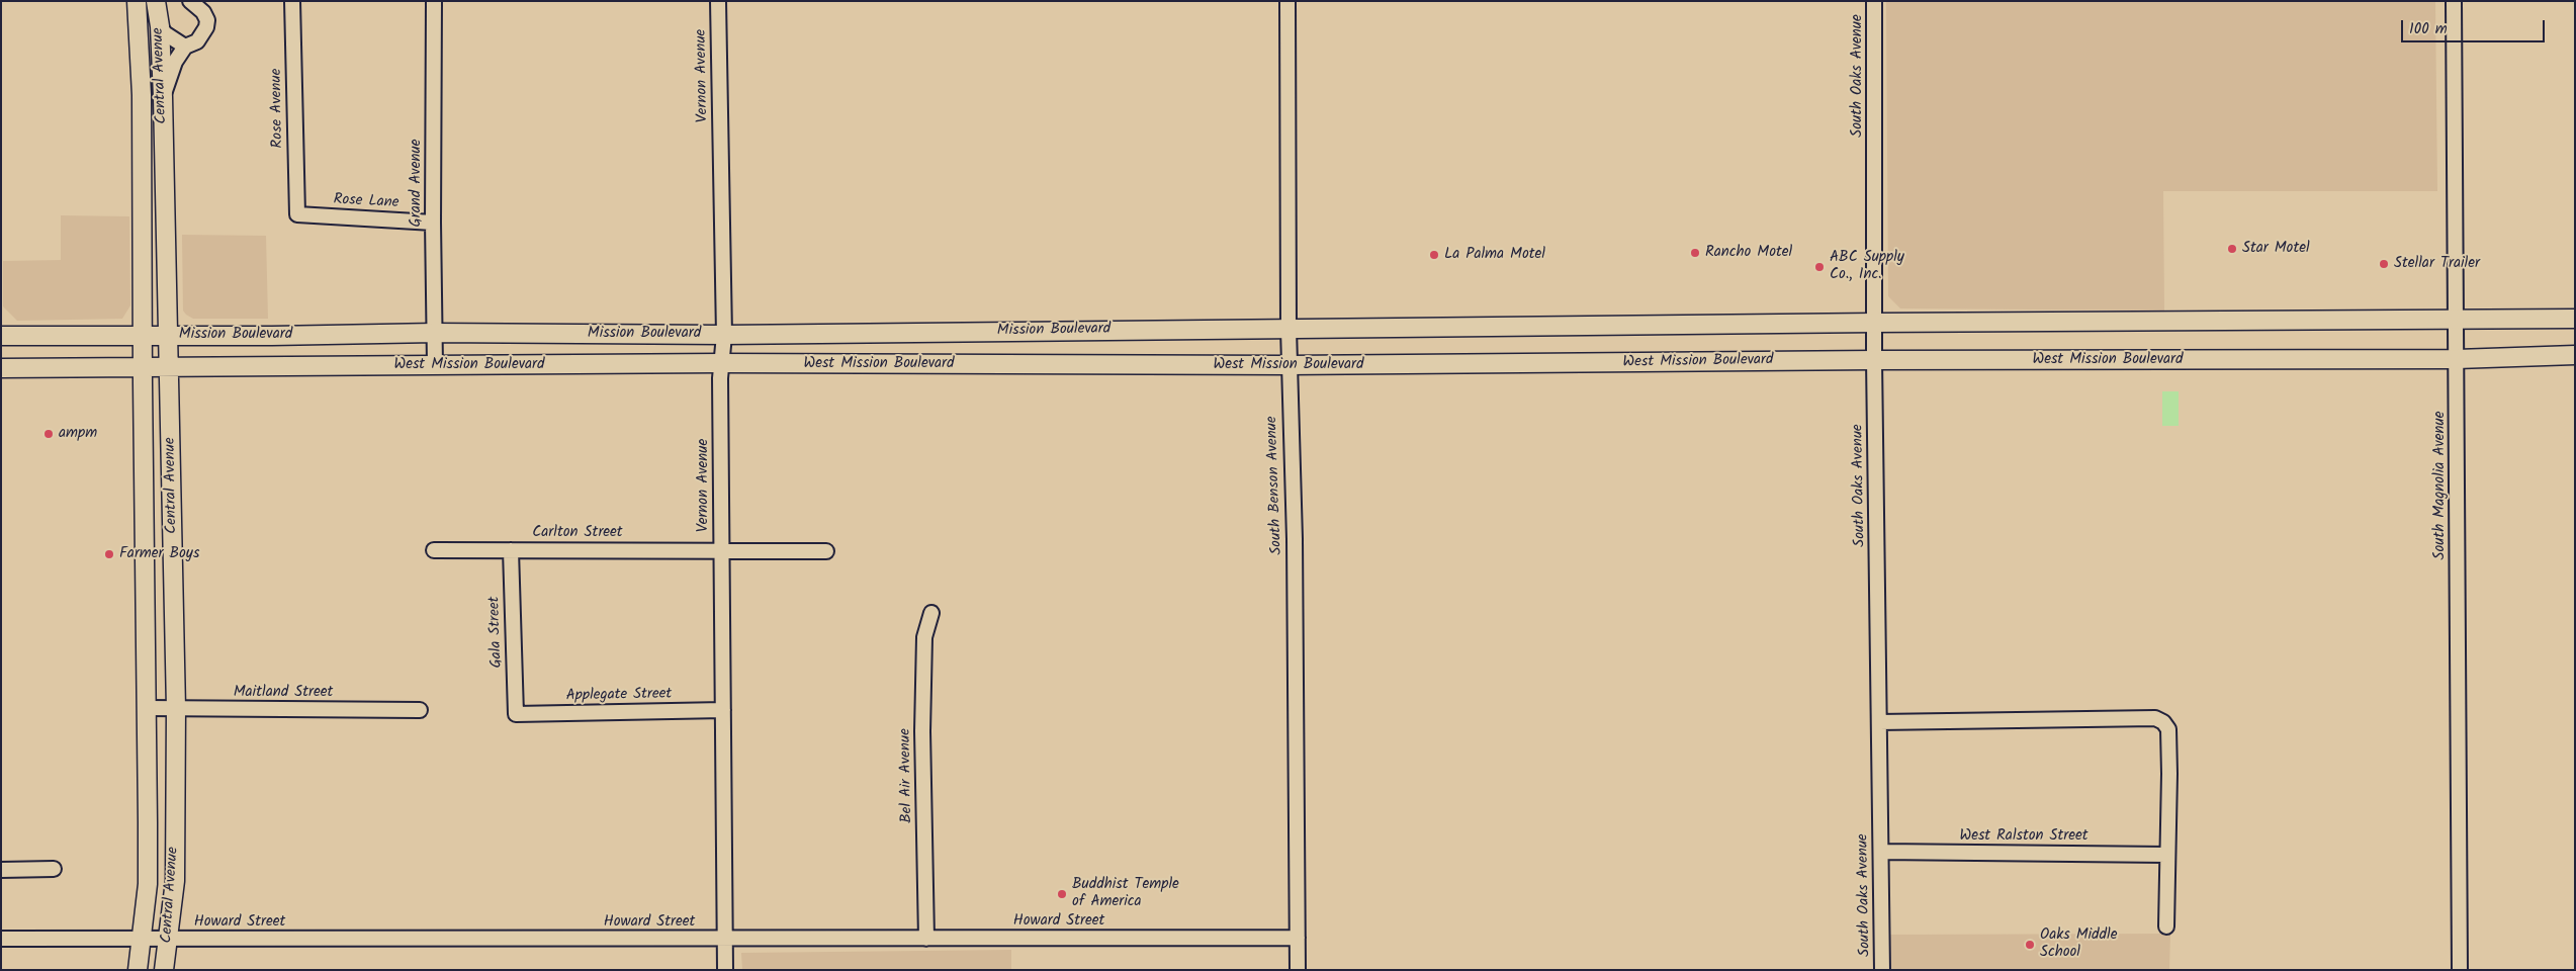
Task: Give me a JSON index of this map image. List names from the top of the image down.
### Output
{
  "streets": {
    "main road": ["Central Avenue", "Mission Boulevard", "West Mission Boulevard"],
    "street": [
      "Vernon Avenue",
      "South Oaks Avenue",
      "Rose Avenue",
      "Grand Avenue",
      "Rose Lane",
      "South Benson Avenue",
      "South Magnolia Avenue",
      "Carlton Street",
      "Gala Street",
      "Maitland Street",
      "Applegate Street",
      "Bel Air Avenue",
      "West Ralston Street",
      "Howard Street"
    ]
  },
  "crossings": [
    ["Central Avenue", "Mission Boulevard"],
    ["Central Avenue", "West Mission Boulevard"],
    ["Central Avenue", "Maitland Street"],
    ["Central Avenue", "Howard Street"],
    ["Vernon Avenue", "Mission Boulevard"],
    ["Vernon Avenue", "West Mission Boulevard"],
    ["Vernon Avenue", "Carlton Street"],
    ["Vernon Avenue", "Applegate Street"],
    ["Vernon Avenue", "Howard Street"],
    ["South Oaks Avenue", "West Mission Boulevard"],
    ["South Oaks Avenue", "West Ralston Street"],
    ["Rose Avenue", "Rose Lane"],
    ["Grand Avenue", "Rose Lane"],
    ["Grand Avenue", "Mission Boulevard"],
    ["Grand Avenue", "West Mission Boulevard"],
    ["Mission Boulevard", "South Benson Avenue"],
    ["West Mission Boulevard", "South Benson Avenue"],
    ["West Mission Boulevard", "South Magnolia Avenue"],
    ["South Benson Avenue", "Howard Street"],
    ["Carlton Street", "Gala Street"],
    ["Gala Street", "Applegate Street"],
    ["Bel Air Avenue", "Howard Street"]
  ],
  "places": [
    "Star Motel",
    "Rancho Motel",
    "La Palma Motel",
    "Stellar Trailer",
    "ABC Supply Co., Inc.",
    "ampm",
    "Farmer Boys",
    "Buddhist Temple of America",
    "Oaks Middle School"
  ],
  "scale_bar": "100 m"
}
